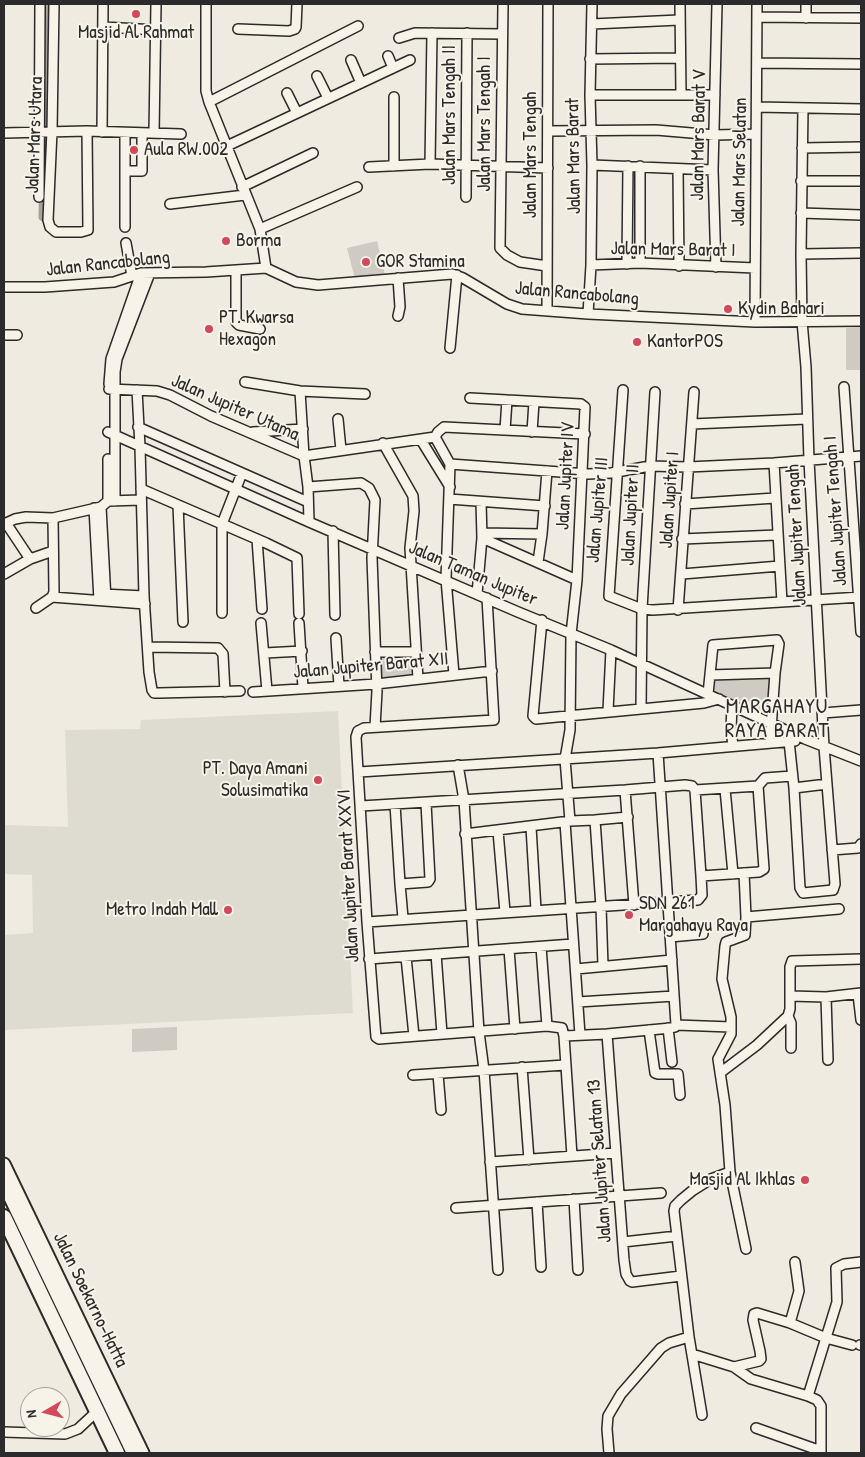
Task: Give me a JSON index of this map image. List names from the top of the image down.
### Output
{
  "streets": {
    "highway": ["Jalan Soekarno-Hatta"],
    "street": [
      "Jalan Mars Tengah II",
      "Jalan Mars Tengah I",
      "Jalan Mars Utara",
      "Jalan Mars Barat V",
      "Jalan Mars Tengah",
      "Jalan Mars Barat",
      "Jalan Mars Selatan",
      "Jalan Mars Barat I",
      "Jalan Rancabolang",
      "Jalan Jupiter Utama",
      "Jalan Jupiter IV",
      "Jalan Jupiter I",
      "Jalan Jupiter III",
      "Jalan Jupiter Tengah I",
      "Jalan Jupiter II",
      "Jalan Jupiter Tengah",
      "Jalan Taman Jupiter",
      "Jalan Jupiter Barat XII",
      "Jalan Jupiter Barat XXVI",
      "Jalan Jupiter Selatan 13"
    ]
  },
  "crossings": [
    ["Jalan Mars Tengah I", "Jalan Mars Tengah"],
    ["Jalan Mars Barat V", "Jalan Mars Barat I"],
    ["Jalan Mars Tengah", "Jalan Rancabolang"],
    ["Jalan Mars Barat", "Jalan Mars Barat I"],
    ["Jalan Mars Barat", "Jalan Rancabolang"],
    ["Jalan Mars Selatan", "Jalan Mars Barat I"],
    ["Jalan Mars Selatan", "Jalan Rancabolang"],
    ["Jalan Rancabolang", "Jalan Jupiter Tengah"],
    ["Jalan Jupiter IV", "Jalan Taman Jupiter"],
    ["Jalan Jupiter III", "Jalan Jupiter II"],
    ["Jalan Jupiter II", "Jalan Taman Jupiter"],
    ["Jalan Jupiter Tengah", "Jalan Taman Jupiter"]
  ],
  "districts": ["MARGAHAYU RAYA BARAT"],
  "places": [
    "Masjid Al Rahmat",
    "Aula RW.002",
    "Borma",
    "GOR Stamina",
    "Kydin Bahari",
    "PT. Kwarsa Hexagon",
    "KantorPOS",
    "PT. Daya Amani Solusimatika",
    "Metro Indah Mall",
    "SDN 261 Margahayu Raya",
    "Masjid Al Ikhlas"
  ],
  "north": "left"
}
